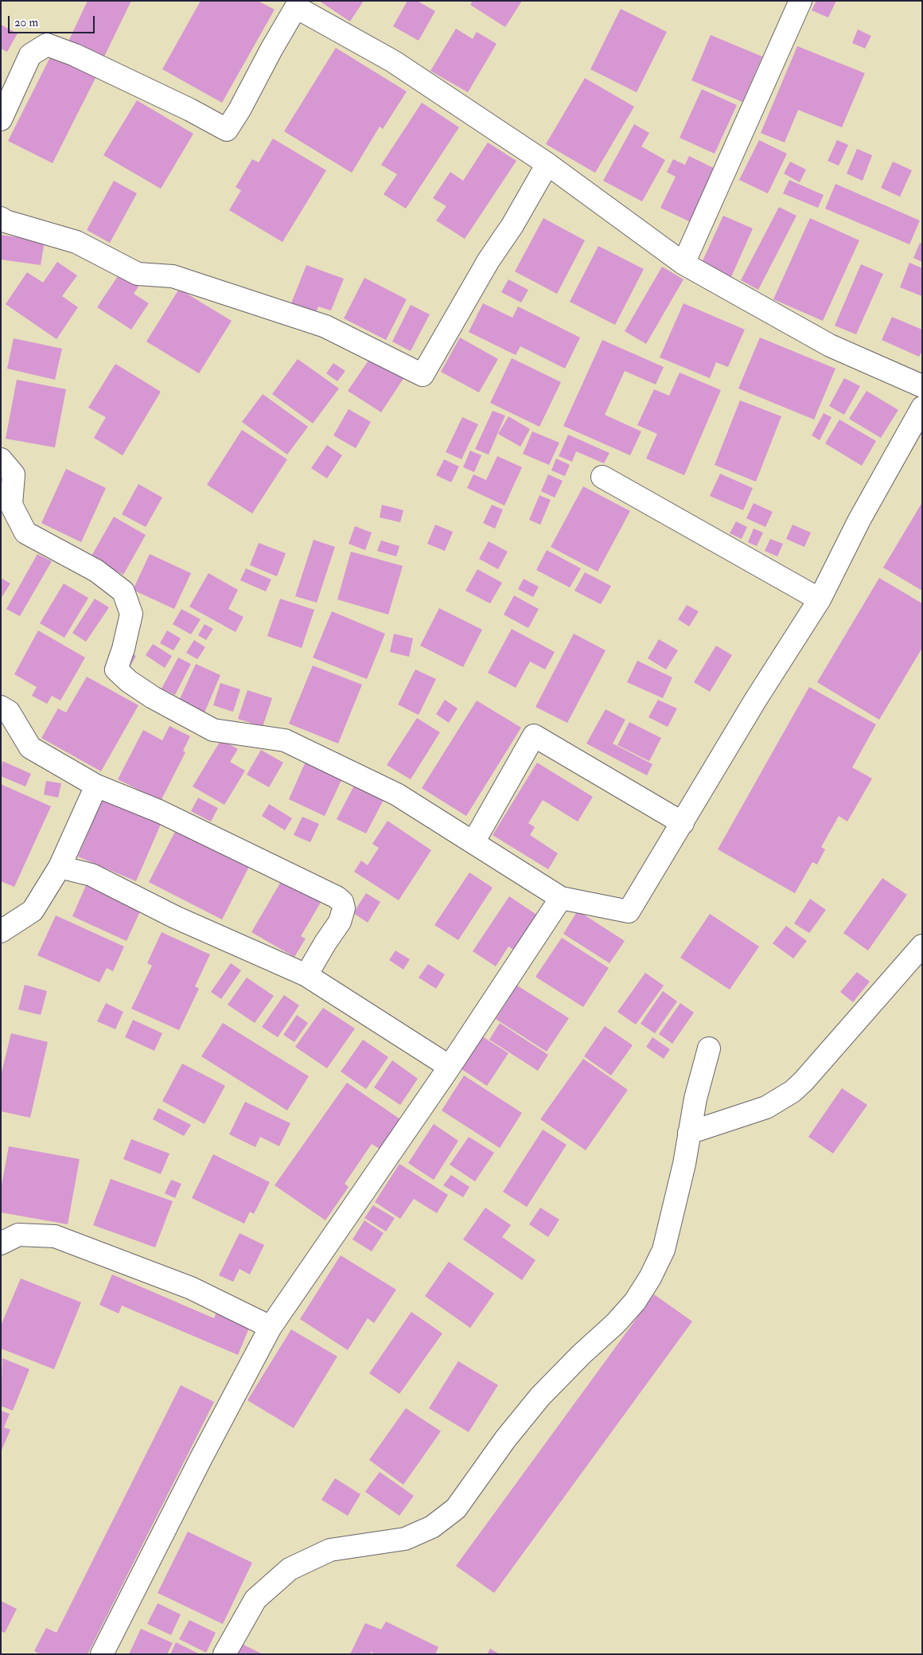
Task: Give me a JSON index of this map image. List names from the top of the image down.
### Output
{
  "scale_bar": "20 m"
}
